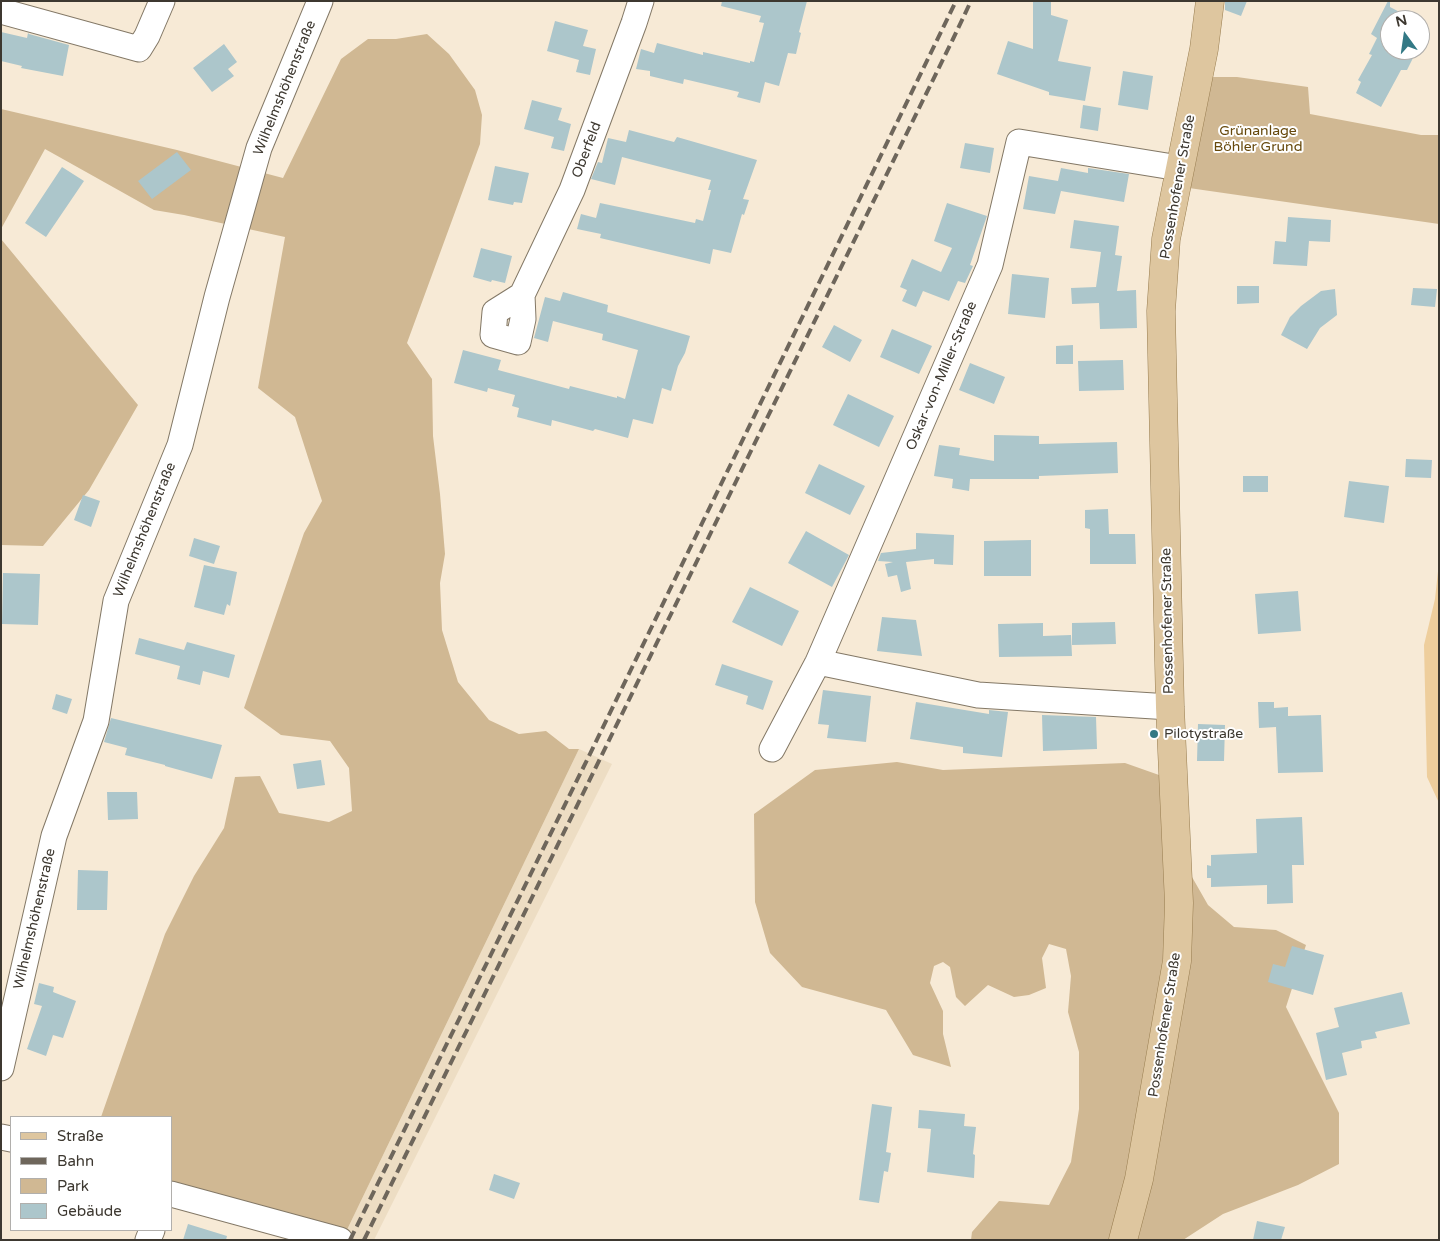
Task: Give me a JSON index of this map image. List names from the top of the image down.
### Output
{
  "streets": {
    "main road": ["Possenhofener Straße"],
    "street": ["Wilhelmshöhenstraße", "Oberfeld", "Oskar-von-Miller-Straße"]
  },
  "crossings": [
    ["Possenhofener Straße", "Oskar-von-Miller-Straße"]
  ],
  "parks": ["Grünanlage Böhler Grund"],
  "places": ["Pilotystraße"],
  "legend": [
    "Straße",
    "Bahn",
    "Park",
    "Gebäude"
  ],
  "north": "top"
}
